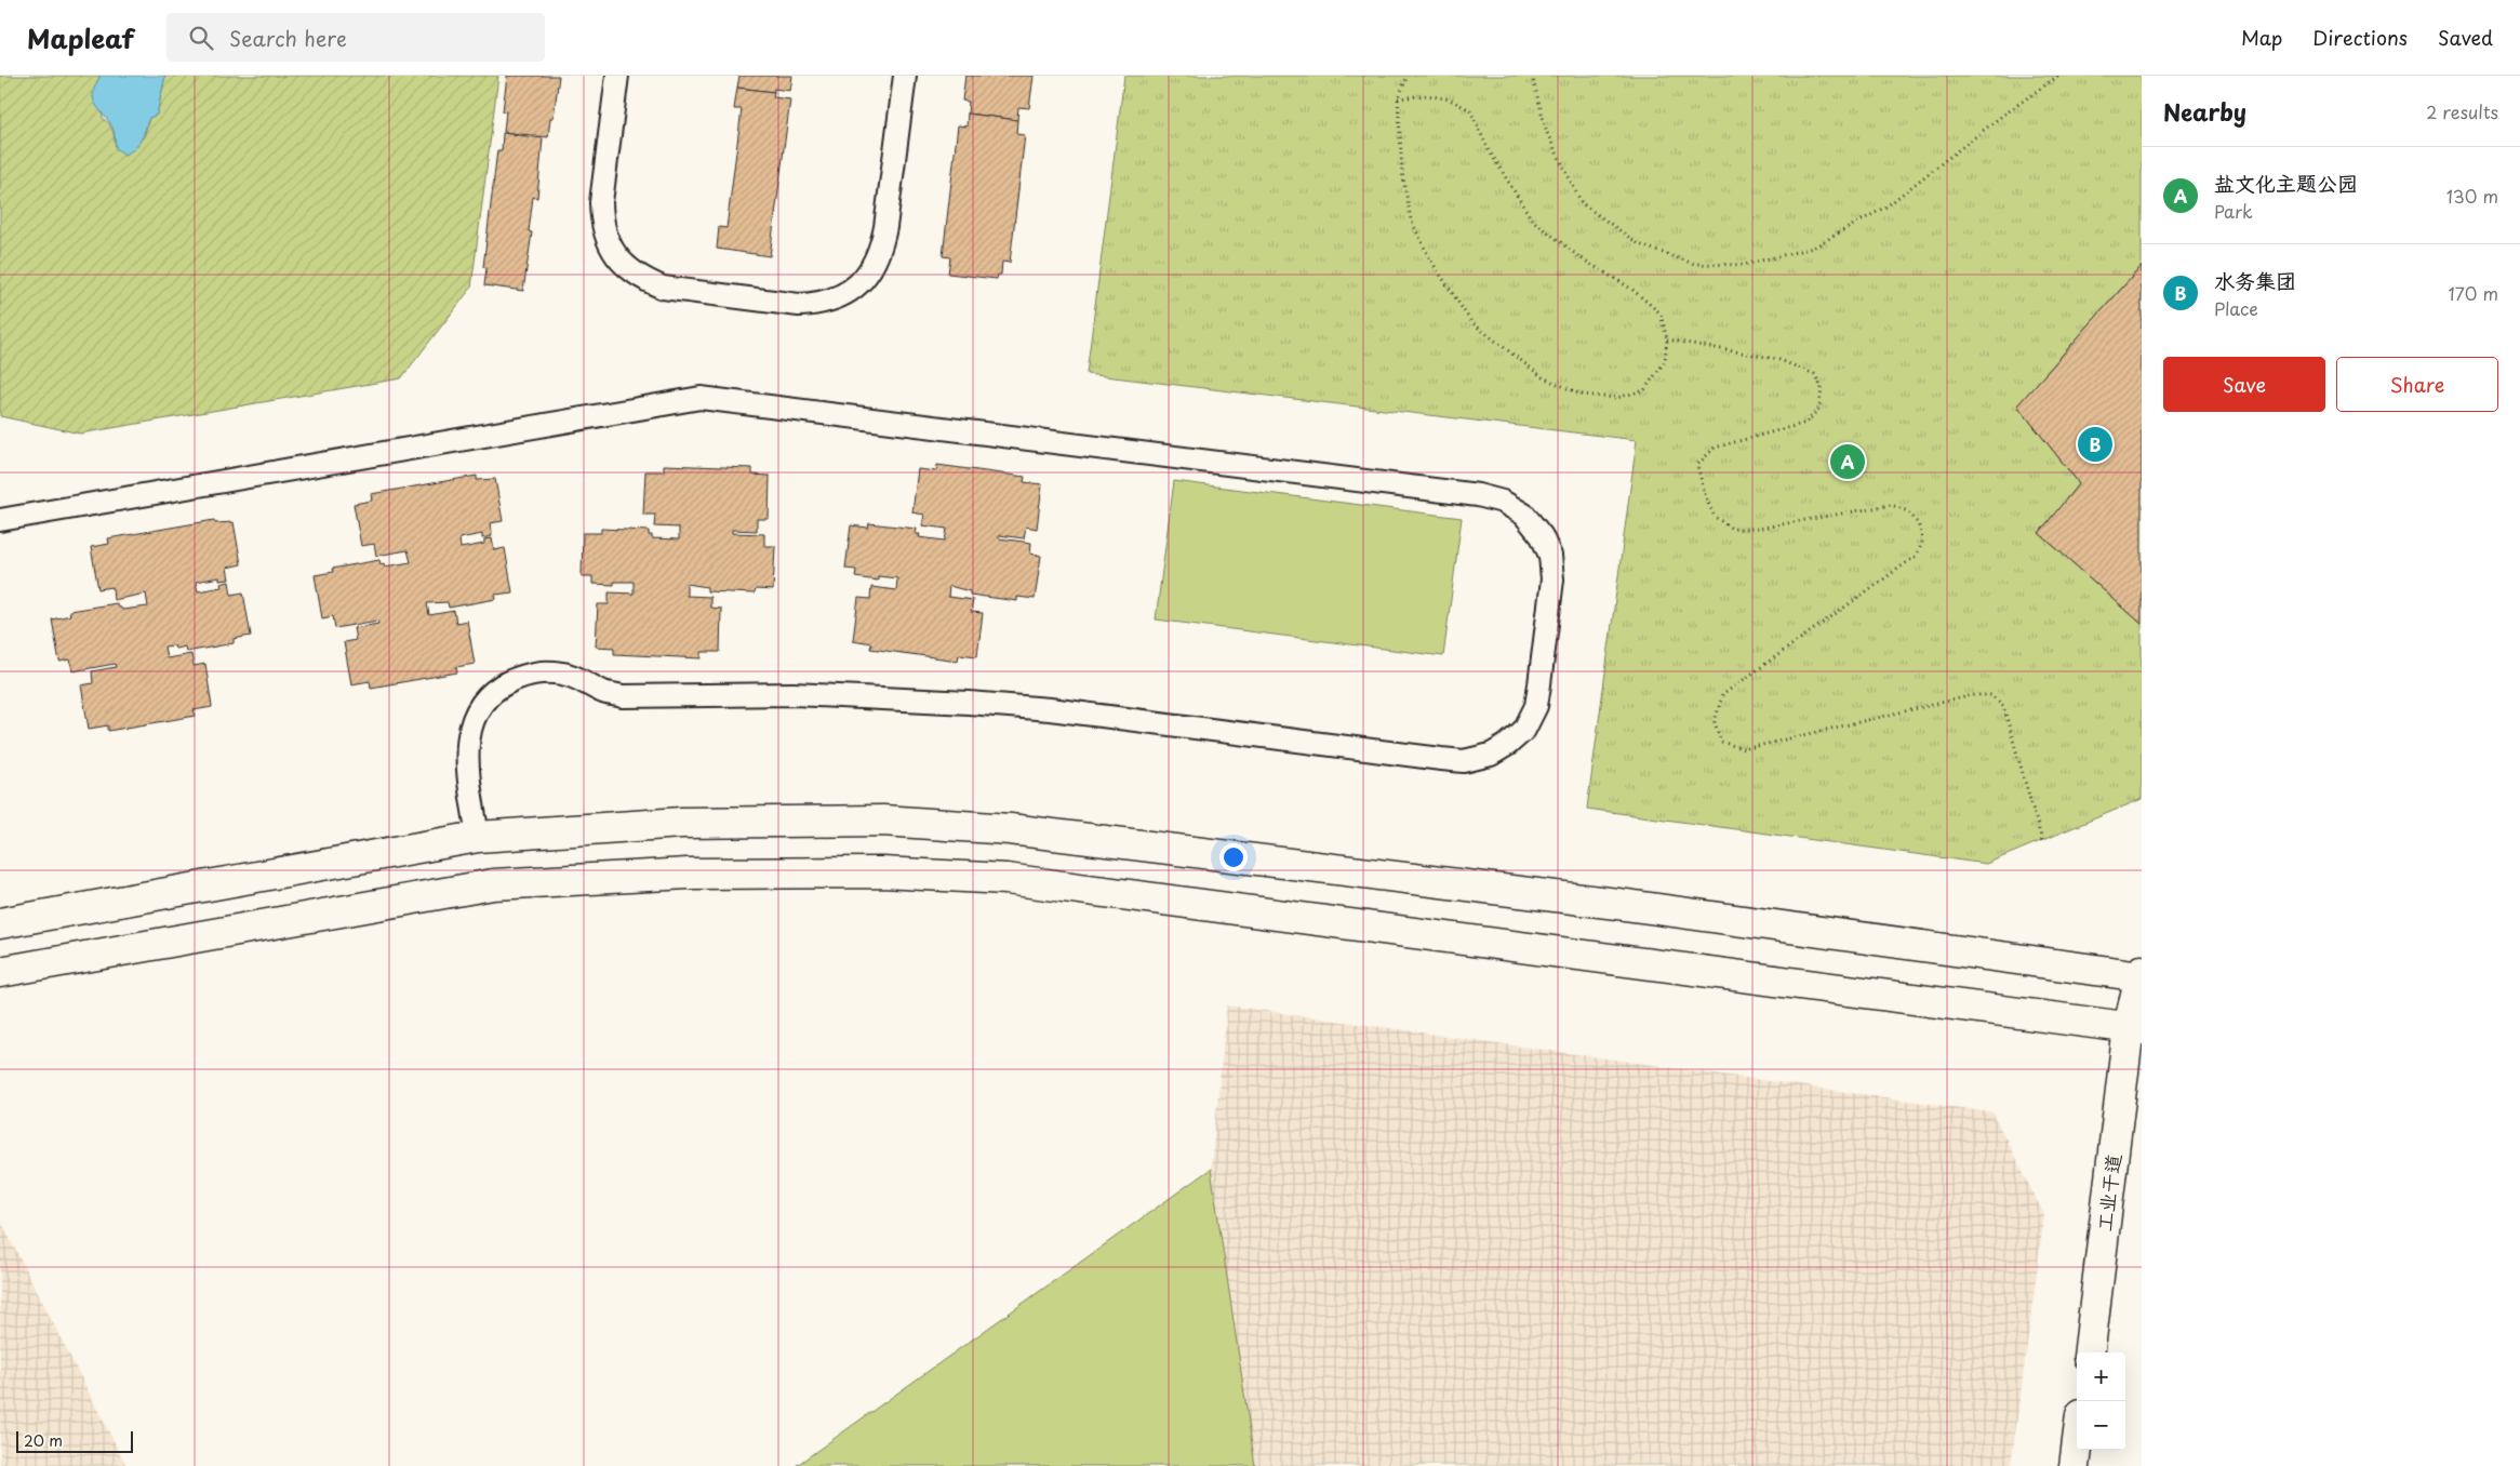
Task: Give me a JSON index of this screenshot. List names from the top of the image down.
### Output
{
  "streets": {
    "main road": ["工业干道"]
  },
  "scale_bar": "20 m",
  "page": {
    "header": "Mapleaf",
    "search": "Search here",
    "nav": ["Map", "Directions", "Saved"],
    "heading": ["Nearby", "2 results"],
    "list": [
      {
        "mark": "A",
        "name": "盐文化主题公园",
        "note": "Park",
        "value": "130 m"
      },
      {
        "mark": "B",
        "name": "水务集团",
        "note": "Place",
        "value": "170 m"
      }
    ],
    "buttons": ["Save", "Share"],
    "pins": ["B", "A"],
    "map_buttons": ["+", "−"],
    "scale": "20 m"
  }
}
